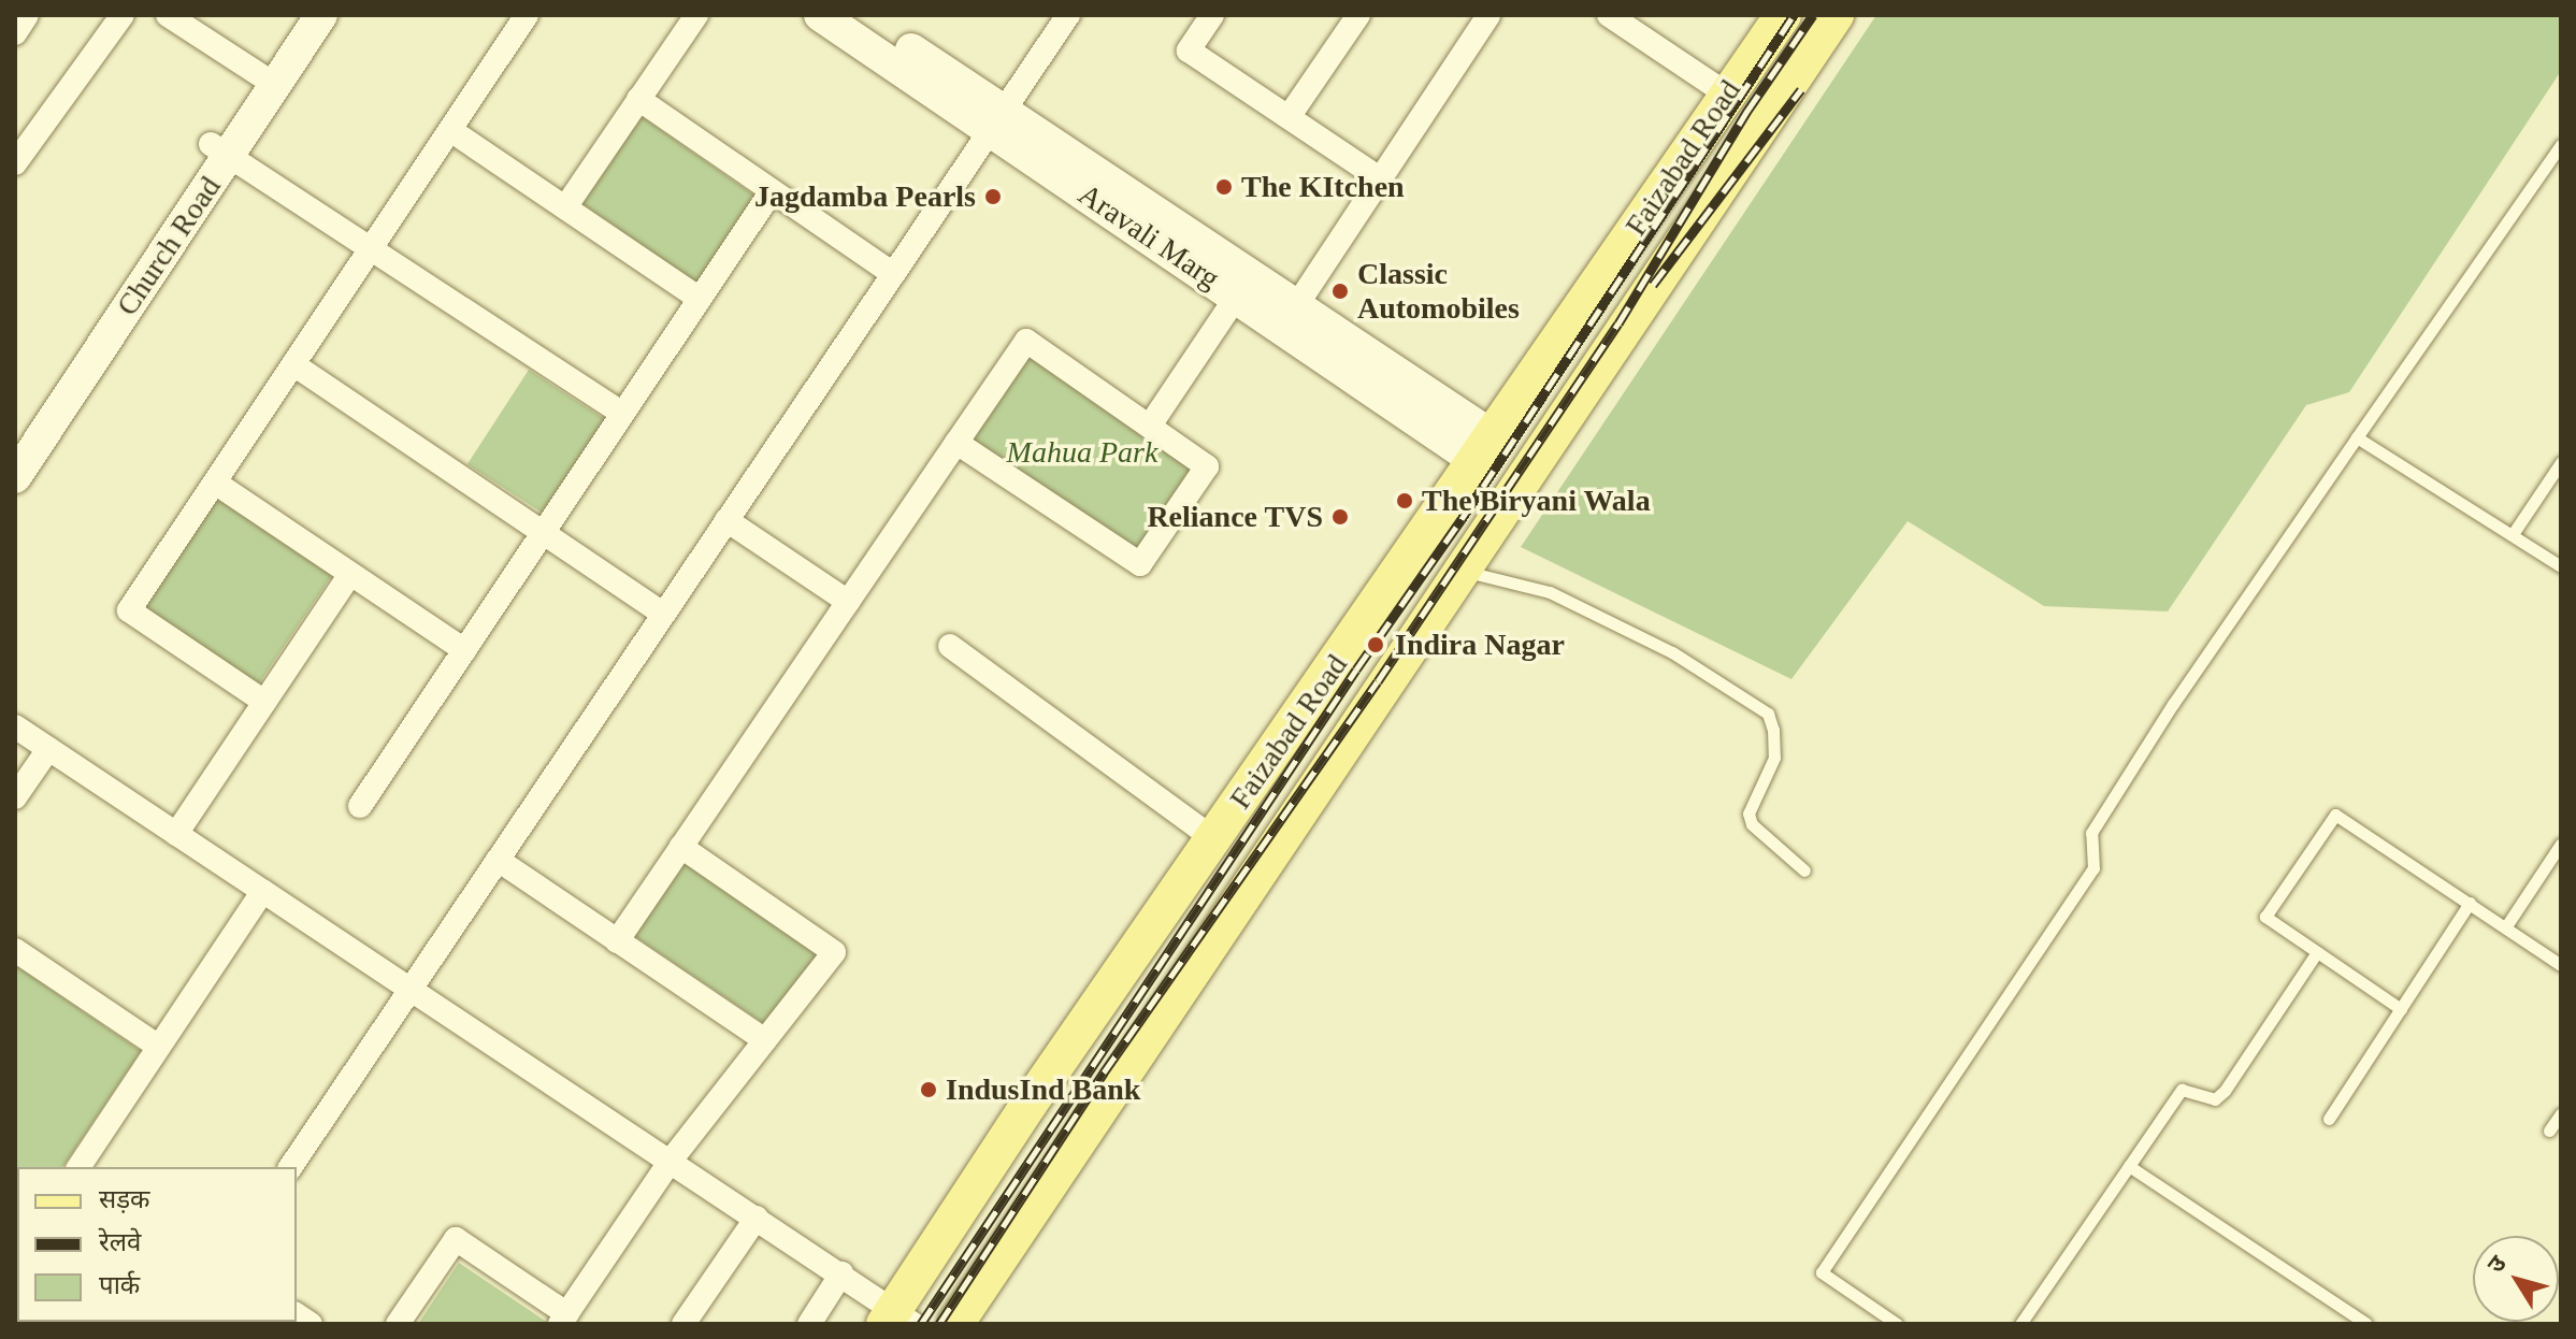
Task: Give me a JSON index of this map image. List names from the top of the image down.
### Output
{
  "streets": {
    "main road": ["Faizabad Road"],
    "street": ["Aravali Marg", "Church Road"]
  },
  "crossings": [
    ["Faizabad Road", "Aravali Marg"]
  ],
  "parks": ["Mahua Park"],
  "places": [
    "The KItchen",
    "Jagdamba Pearls",
    "Classic Automobiles",
    "The Biryani Wala",
    "Reliance TVS",
    "Indira Nagar",
    "IndusInd Bank"
  ],
  "legend": ["सड़क", "रेलवे", "पार्क"],
  "north": "top left"
}
